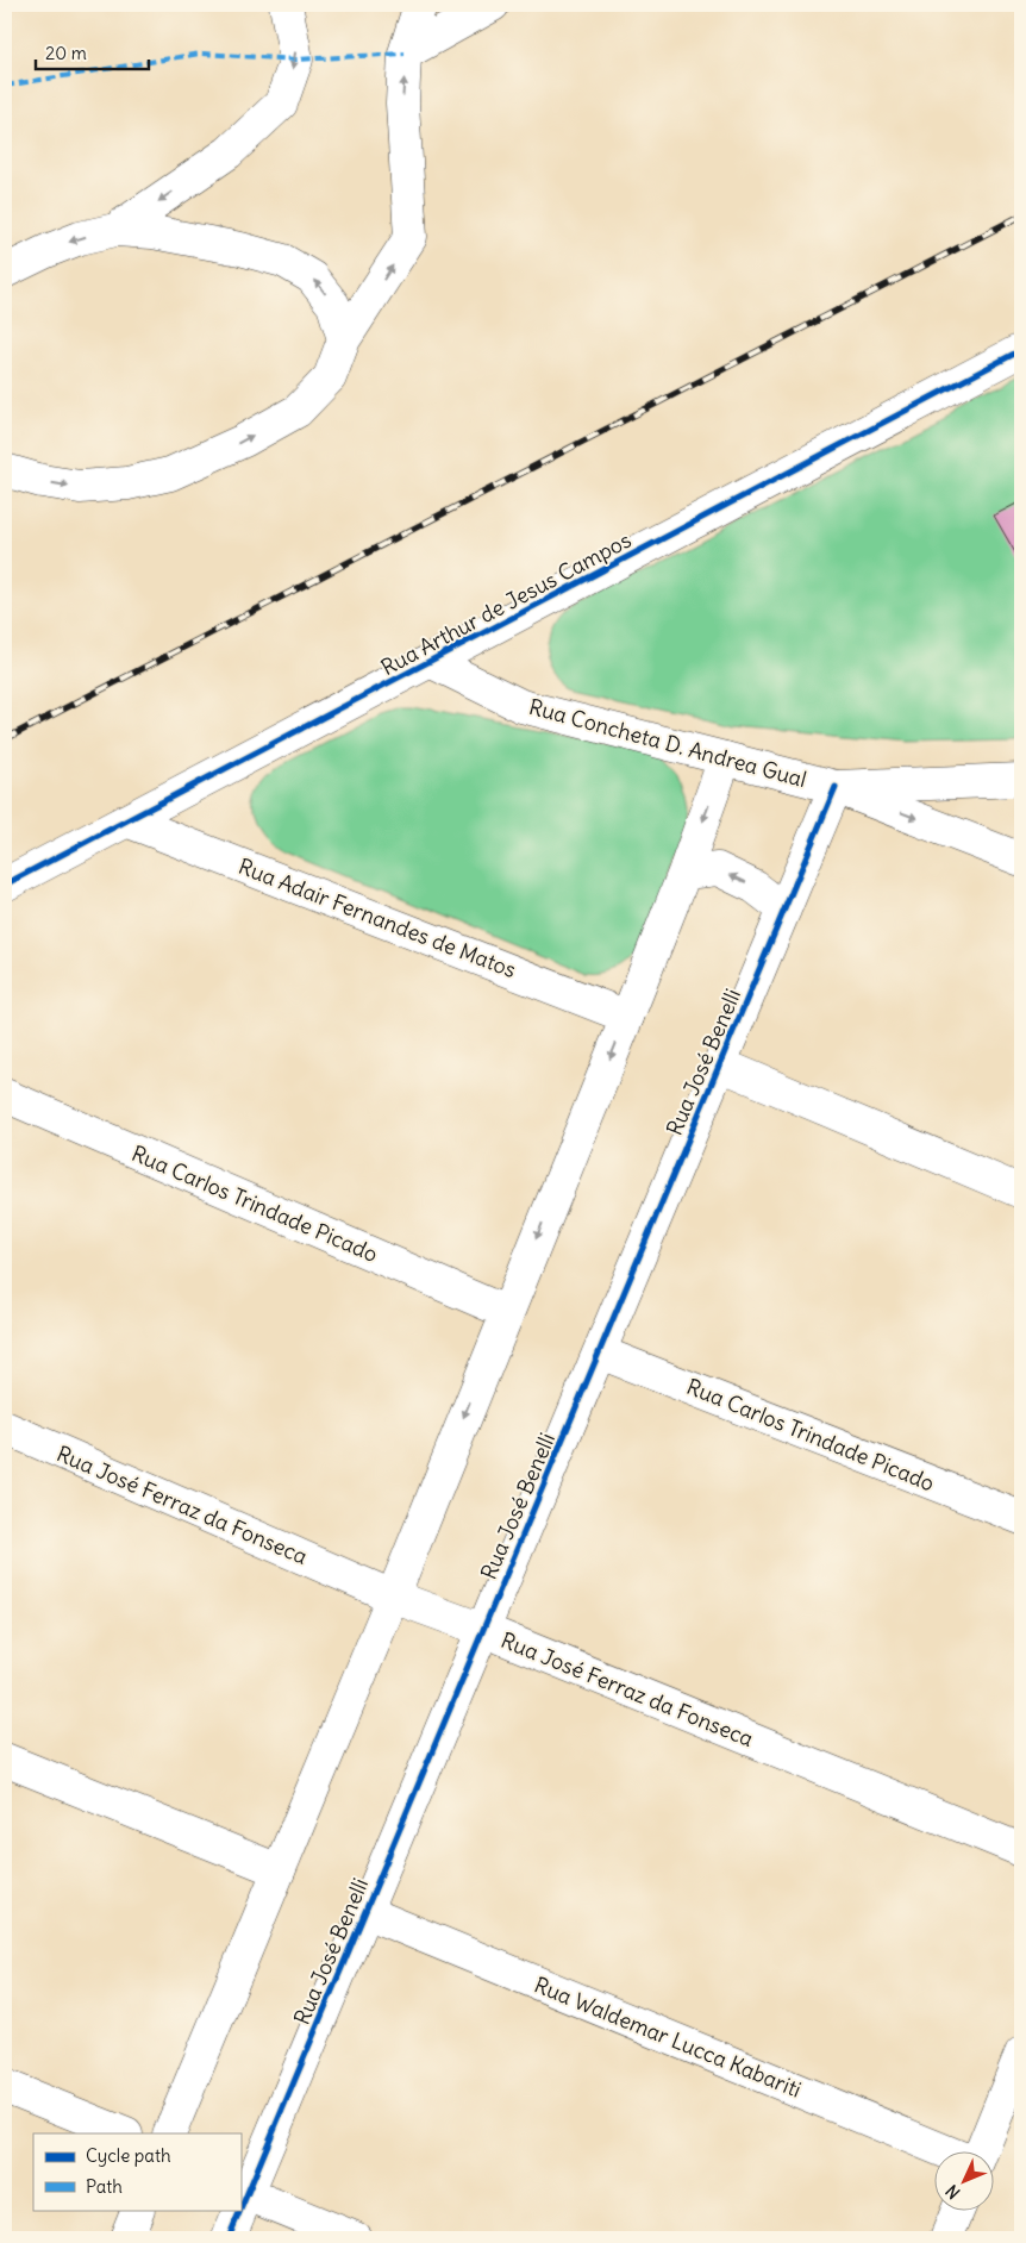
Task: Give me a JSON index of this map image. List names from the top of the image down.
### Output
{
  "streets": {
    "street": [
      "Rua Arthur de Jesus Campos",
      "Rua Concheta D. Andrea Gual",
      "Rua Adair Fernandes de Matos",
      "Rua José Benelli",
      "Rua Carlos Trindade Picado",
      "Rua José Ferraz da Fonseca",
      "Rua Waldemar Lucca Kabariti"
    ]
  },
  "crossings": [
    ["Rua Arthur de Jesus Campos", "Rua Concheta D. Andrea Gual"],
    ["Rua Arthur de Jesus Campos", "Rua Adair Fernandes de Matos"],
    ["Rua Concheta D. Andrea Gual", "Rua José Benelli"],
    ["Rua José Benelli", "Rua Carlos Trindade Picado"],
    ["Rua José Benelli", "Rua José Ferraz da Fonseca"],
    ["Rua José Benelli", "Rua Waldemar Lucca Kabariti"]
  ],
  "legend": ["Cycle path", "Path"],
  "scale_bar": "20 m",
  "north": "bottom left"
}
